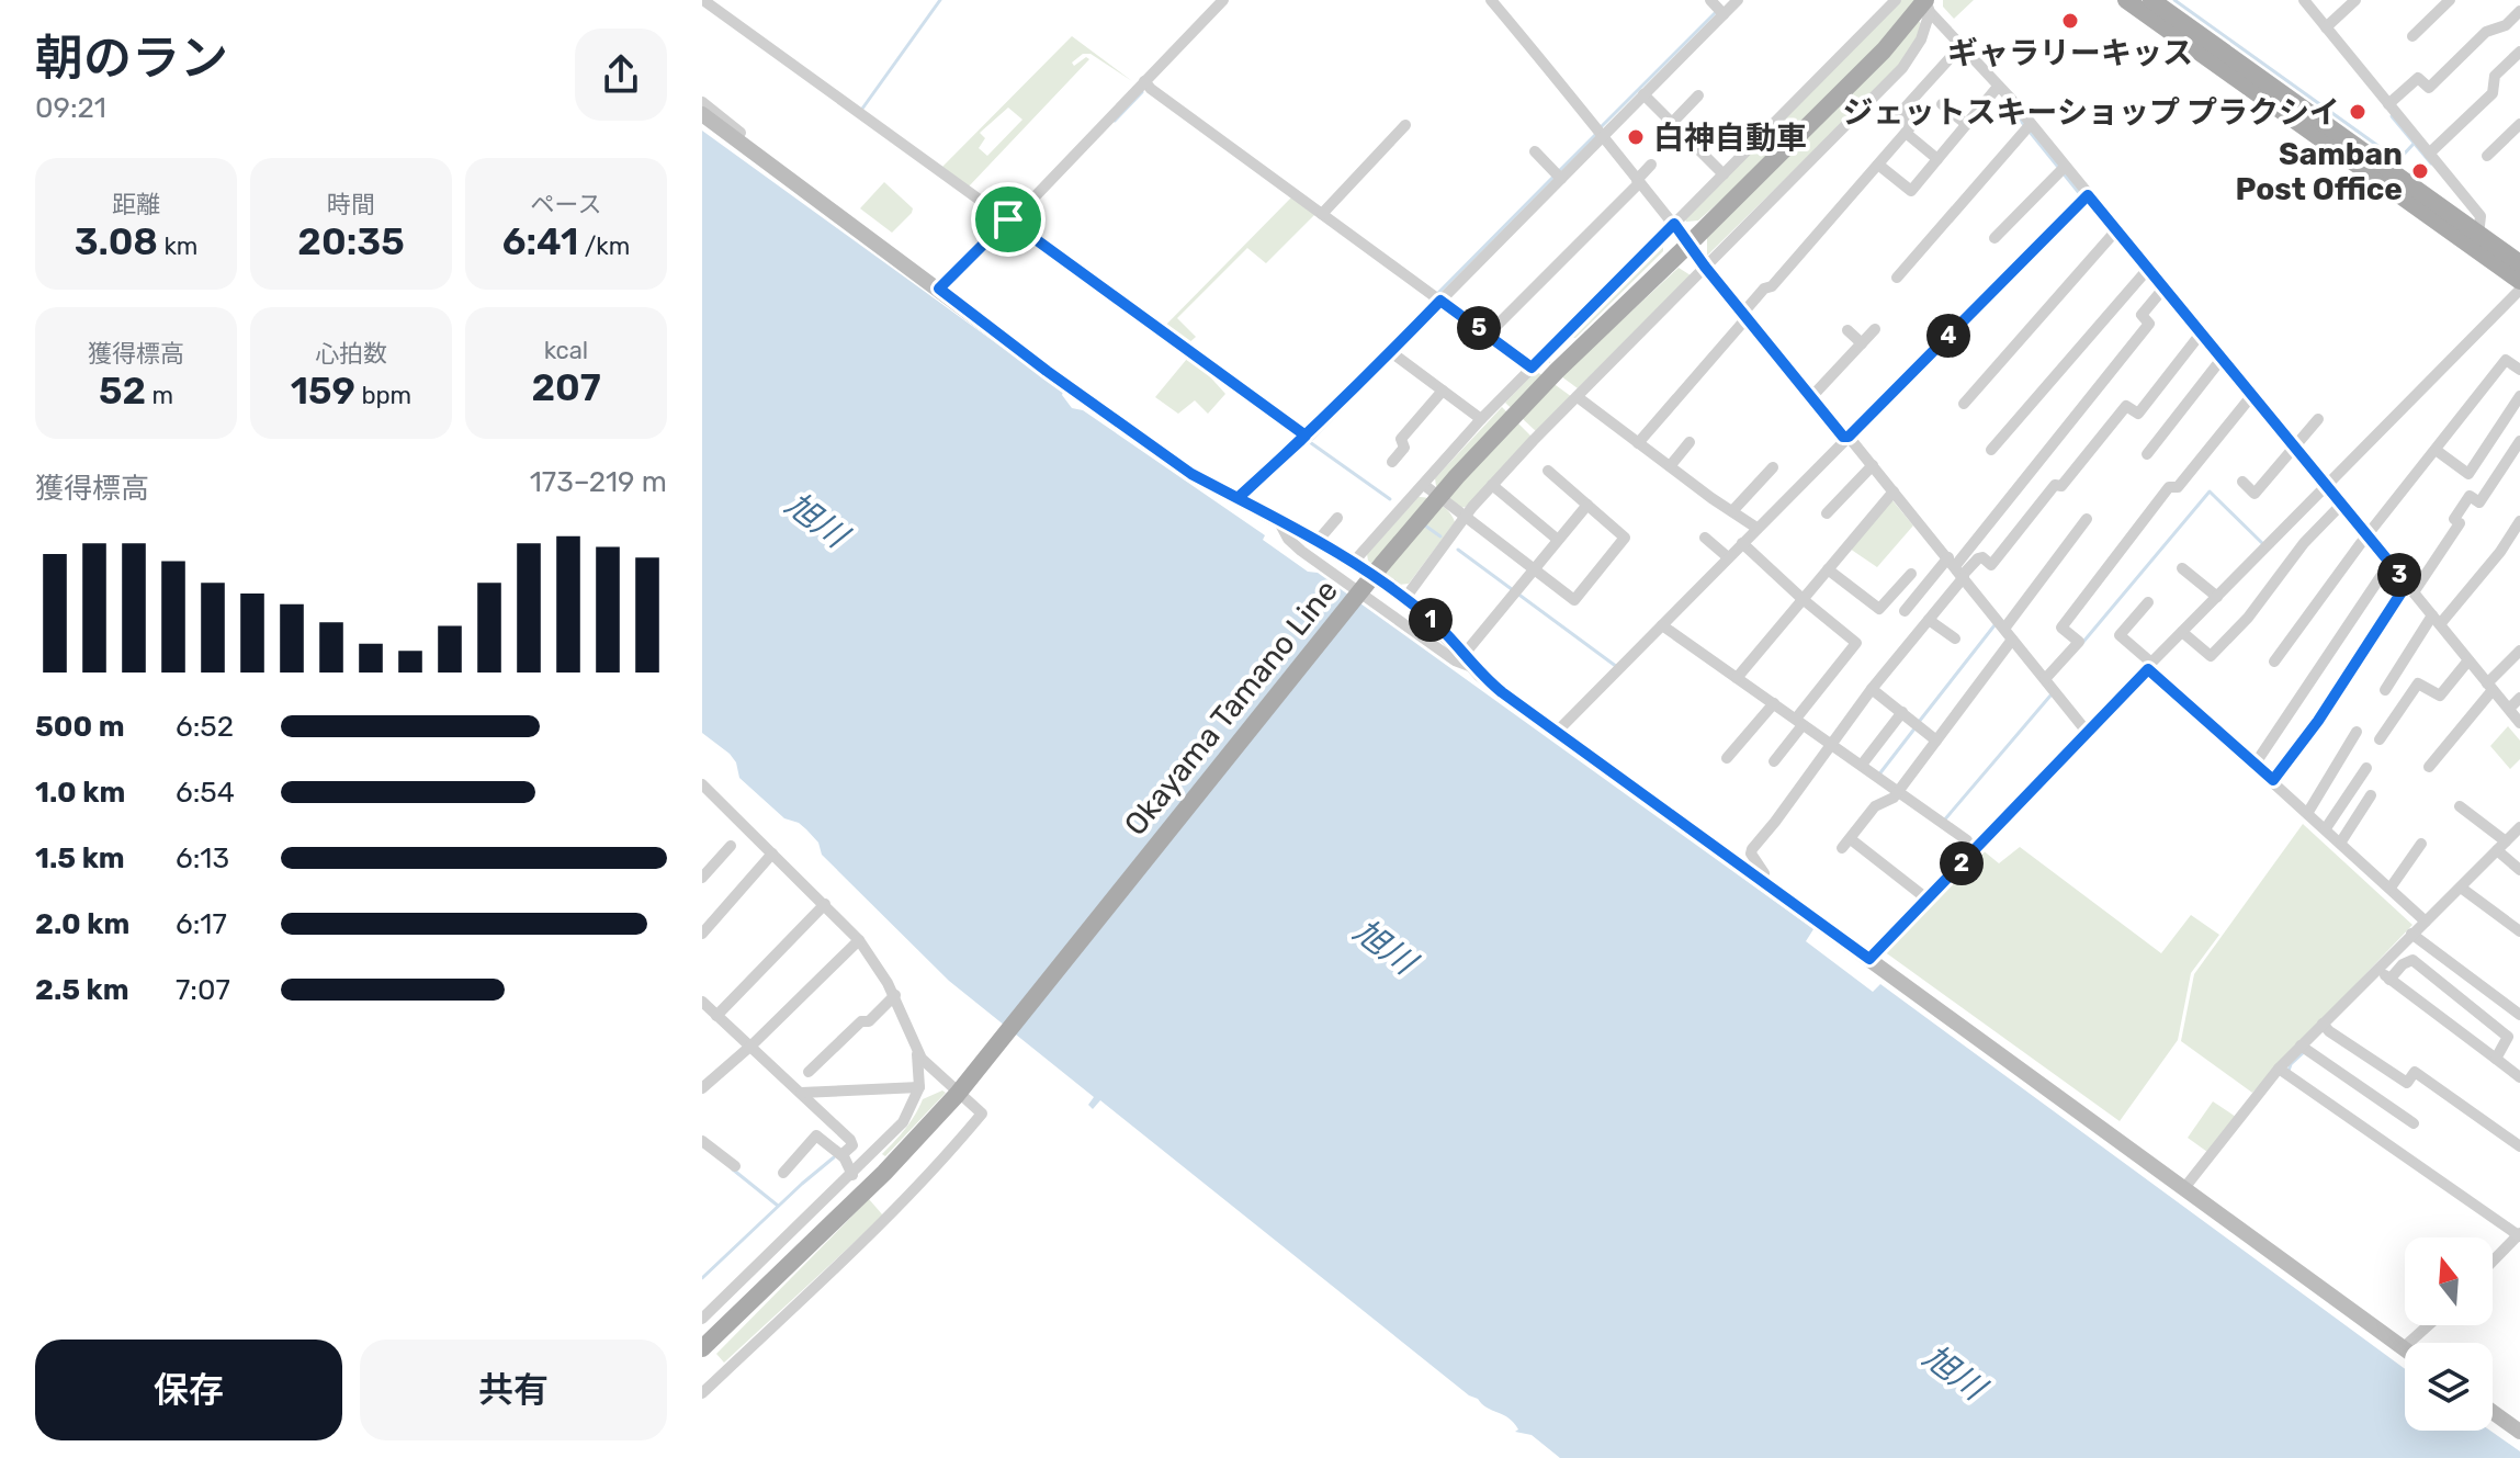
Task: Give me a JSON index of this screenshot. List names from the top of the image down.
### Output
{
  "streets": {
    "main road": ["Okayama Tamano Line"]
  },
  "water": ["旭川"],
  "places": [
    "ギャラリーキッス",
    "ジェットスキーショップ プラクシイ",
    "白神自動車",
    "Samban Post Office"
  ],
  "north": "top",
  "page": {
    "heading": ["朝のラン", "09:21"],
    "stats": [
      ["距離", "3.08 km"],
      ["時間", "20:35"],
      ["ペース", "6:41 /km"],
      ["獲得標高", "52 m"],
      ["心拍数", "159 bpm"],
      ["kcal", "207"]
    ],
    "pins": [
      "5",
      "4",
      "3",
      "1",
      "2"
    ],
    "chart": ["獲得標高", "173–219 m"],
    "list": [
      {
        "name": "500 m",
        "note": "6:52"
      },
      {
        "name": "1.0 km",
        "note": "6:54"
      },
      {
        "name": "1.5 km",
        "note": "6:13"
      },
      {
        "name": "2.0 km",
        "note": "6:17"
      },
      {
        "name": "2.5 km",
        "note": "7:07"
      }
    ],
    "buttons": ["保存", "共有"]
  }
}
